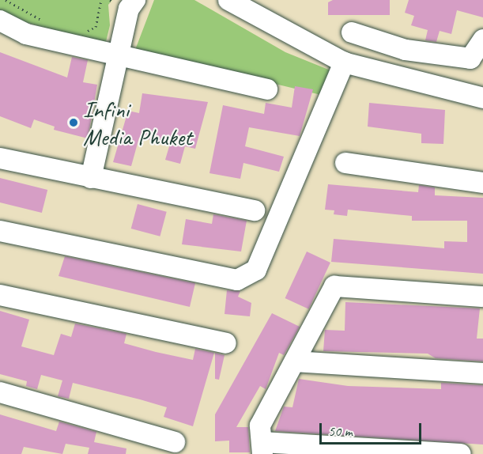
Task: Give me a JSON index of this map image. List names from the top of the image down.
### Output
{
  "places": ["Infini Media Phuket"],
  "scale_bar": "50 m"
}
